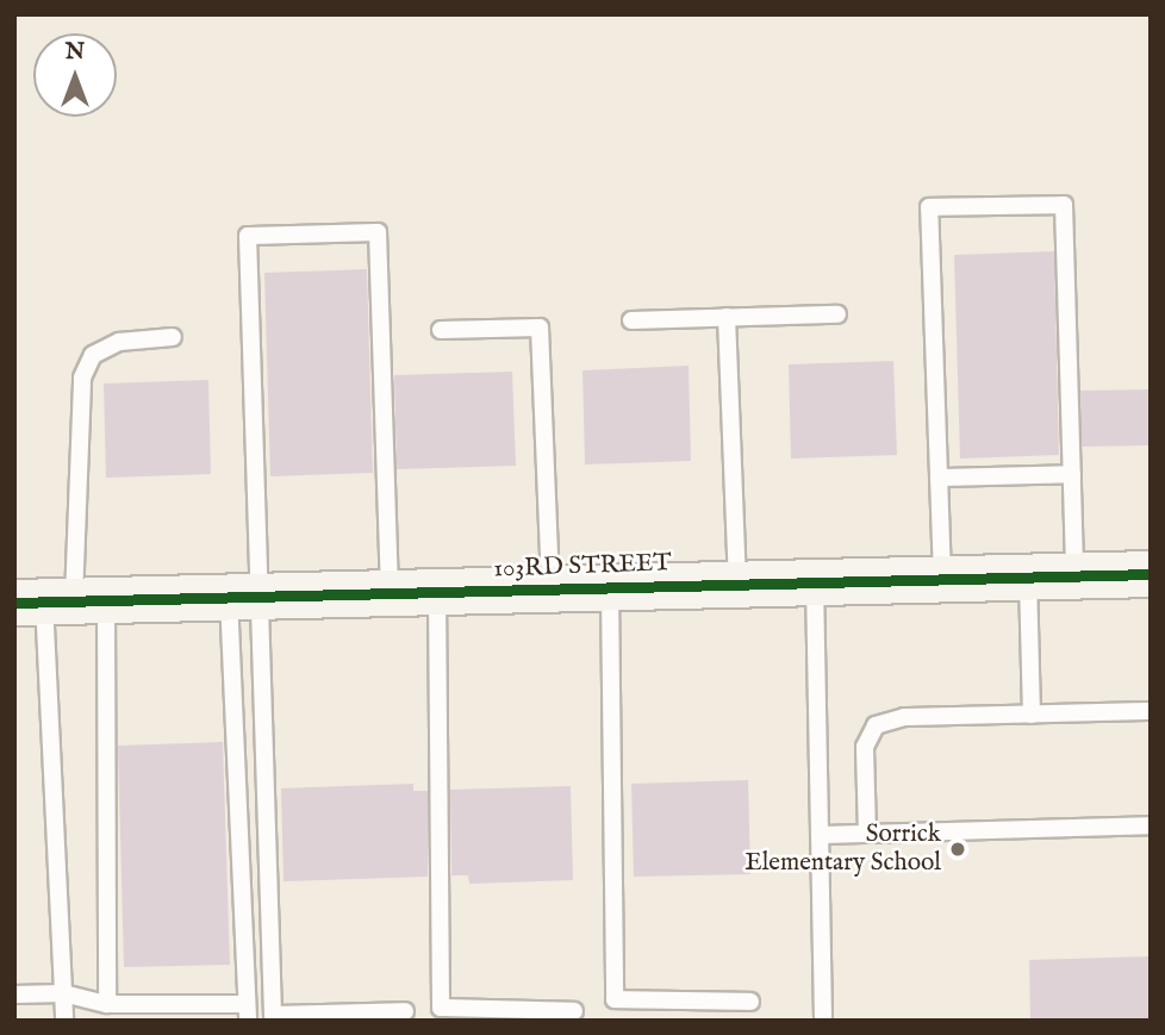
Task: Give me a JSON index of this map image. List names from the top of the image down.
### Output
{
  "streets": {
    "street": ["103RD STREET"]
  },
  "places": ["Sorrick Elementary School"],
  "north": "top"
}
